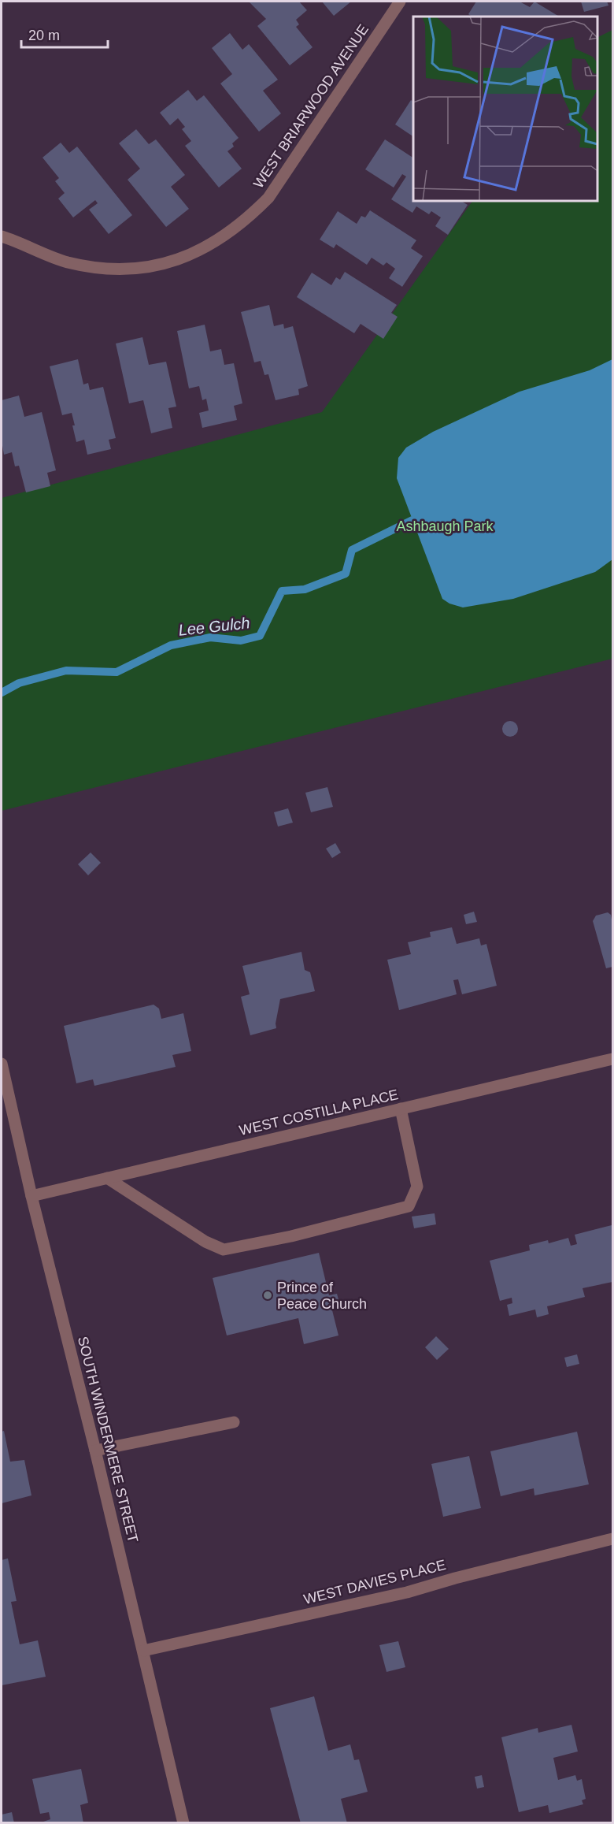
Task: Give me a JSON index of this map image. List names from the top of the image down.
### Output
{
  "streets": {
    "street": [
      "WEST BRIARWOOD AVENUE",
      "WEST COSTILLA PLACE",
      "SOUTH WINDERMERE STREET",
      "WEST DAVIES PLACE"
    ]
  },
  "crossings": [
    ["WEST COSTILLA PLACE", "SOUTH WINDERMERE STREET"],
    ["SOUTH WINDERMERE STREET", "WEST DAVIES PLACE"]
  ],
  "water": ["Lee Gulch"],
  "parks": ["Ashbaugh Park"],
  "places": ["Prince of Peace Church"],
  "scale_bar": "20 m"
}
